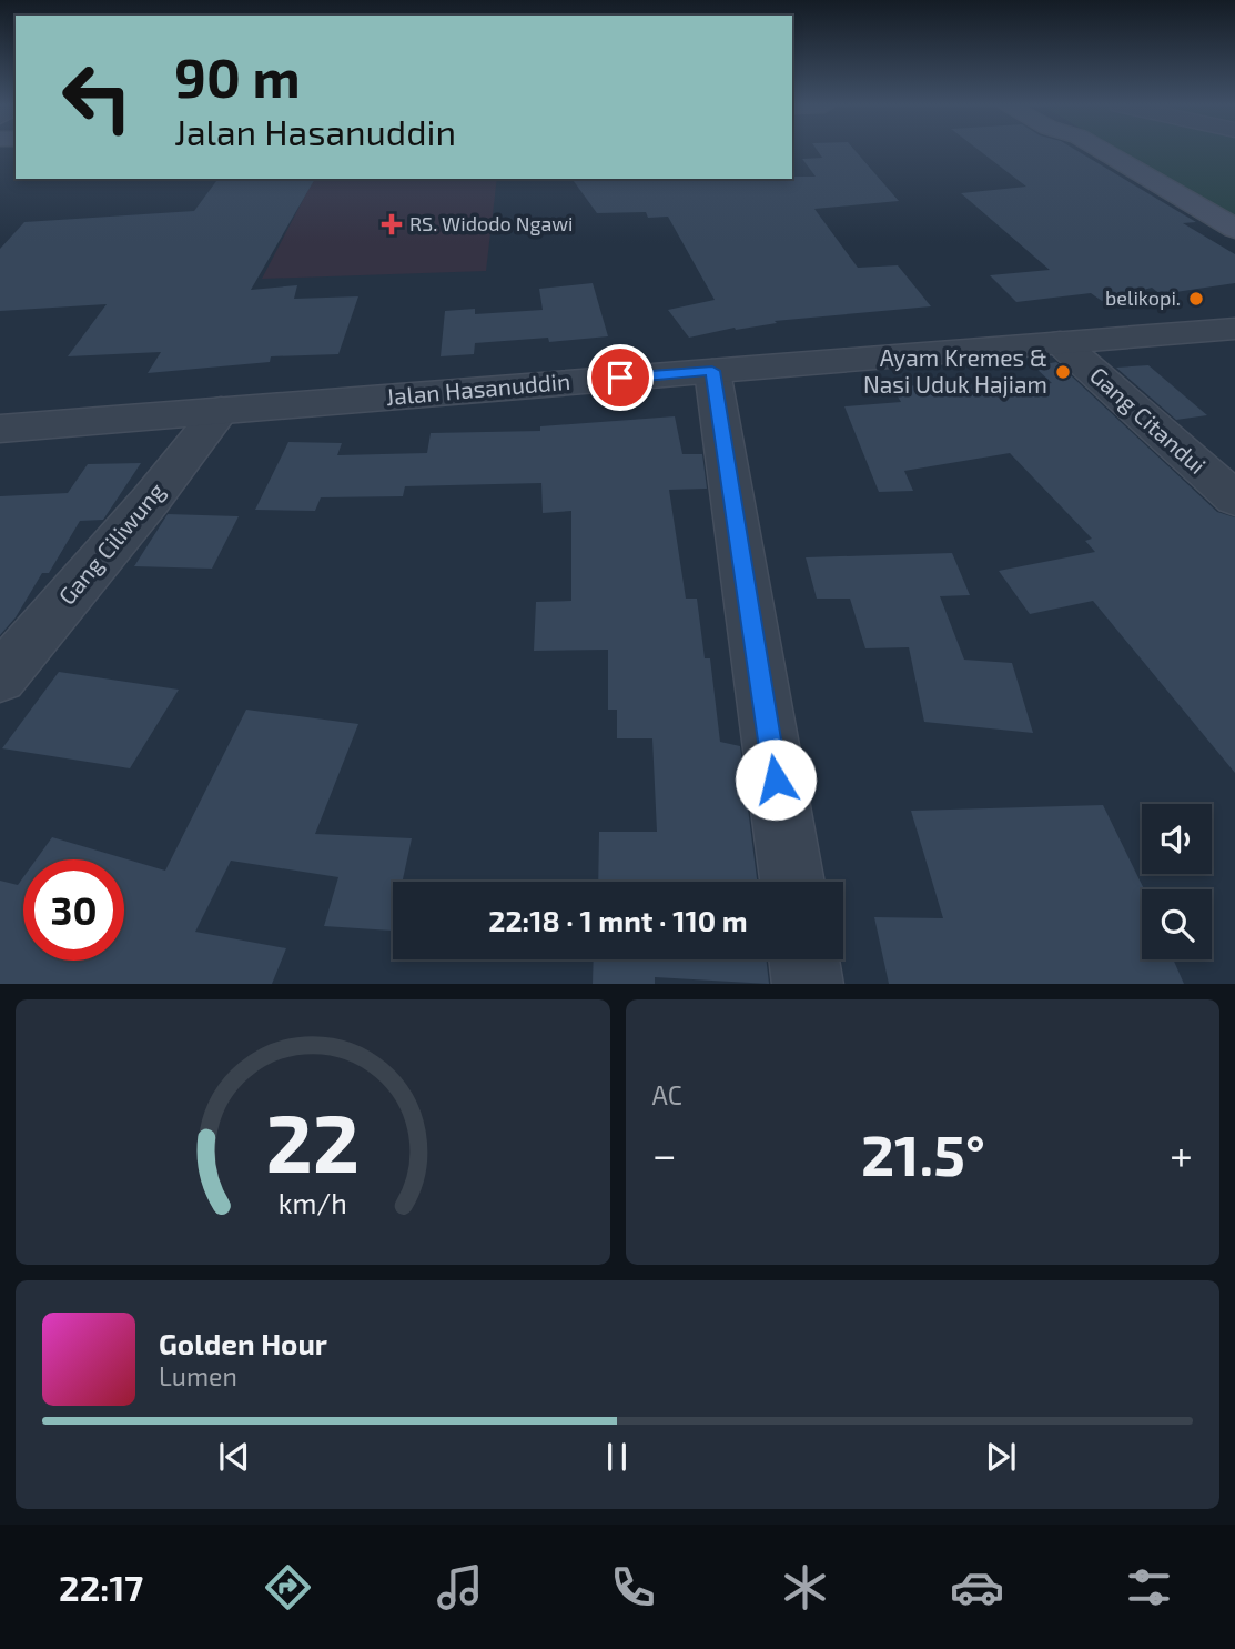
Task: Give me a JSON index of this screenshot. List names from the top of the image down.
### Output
{
  "streets": {
    "street": ["Jalan Hasanuddin", "Gang Citandui", "Gang Ciliwung"]
  },
  "crossings": [
    ["Jalan Hasanuddin", "Gang Citandui"],
    ["Jalan Hasanuddin", "Gang Ciliwung"]
  ],
  "places": {
    "health": ["RS. Widodo Ngawi"],
    "other": ["belikopi.", "Ayam Kremes & Nasi Uduk Hajiam"]
  },
  "page": {
    "turn": ["90 m", "Jalan Hasanuddin"],
    "limit": "30",
    "trip": "22:18 · 1 mnt · 110 m",
    "tile": "AC",
    "heat": ["−", "21.5°", "+"],
    "song": ["Golden Hour", "Lumen"],
    "tabs": "22:17",
    "gauge": ["22", "km/h"]
  }
}
